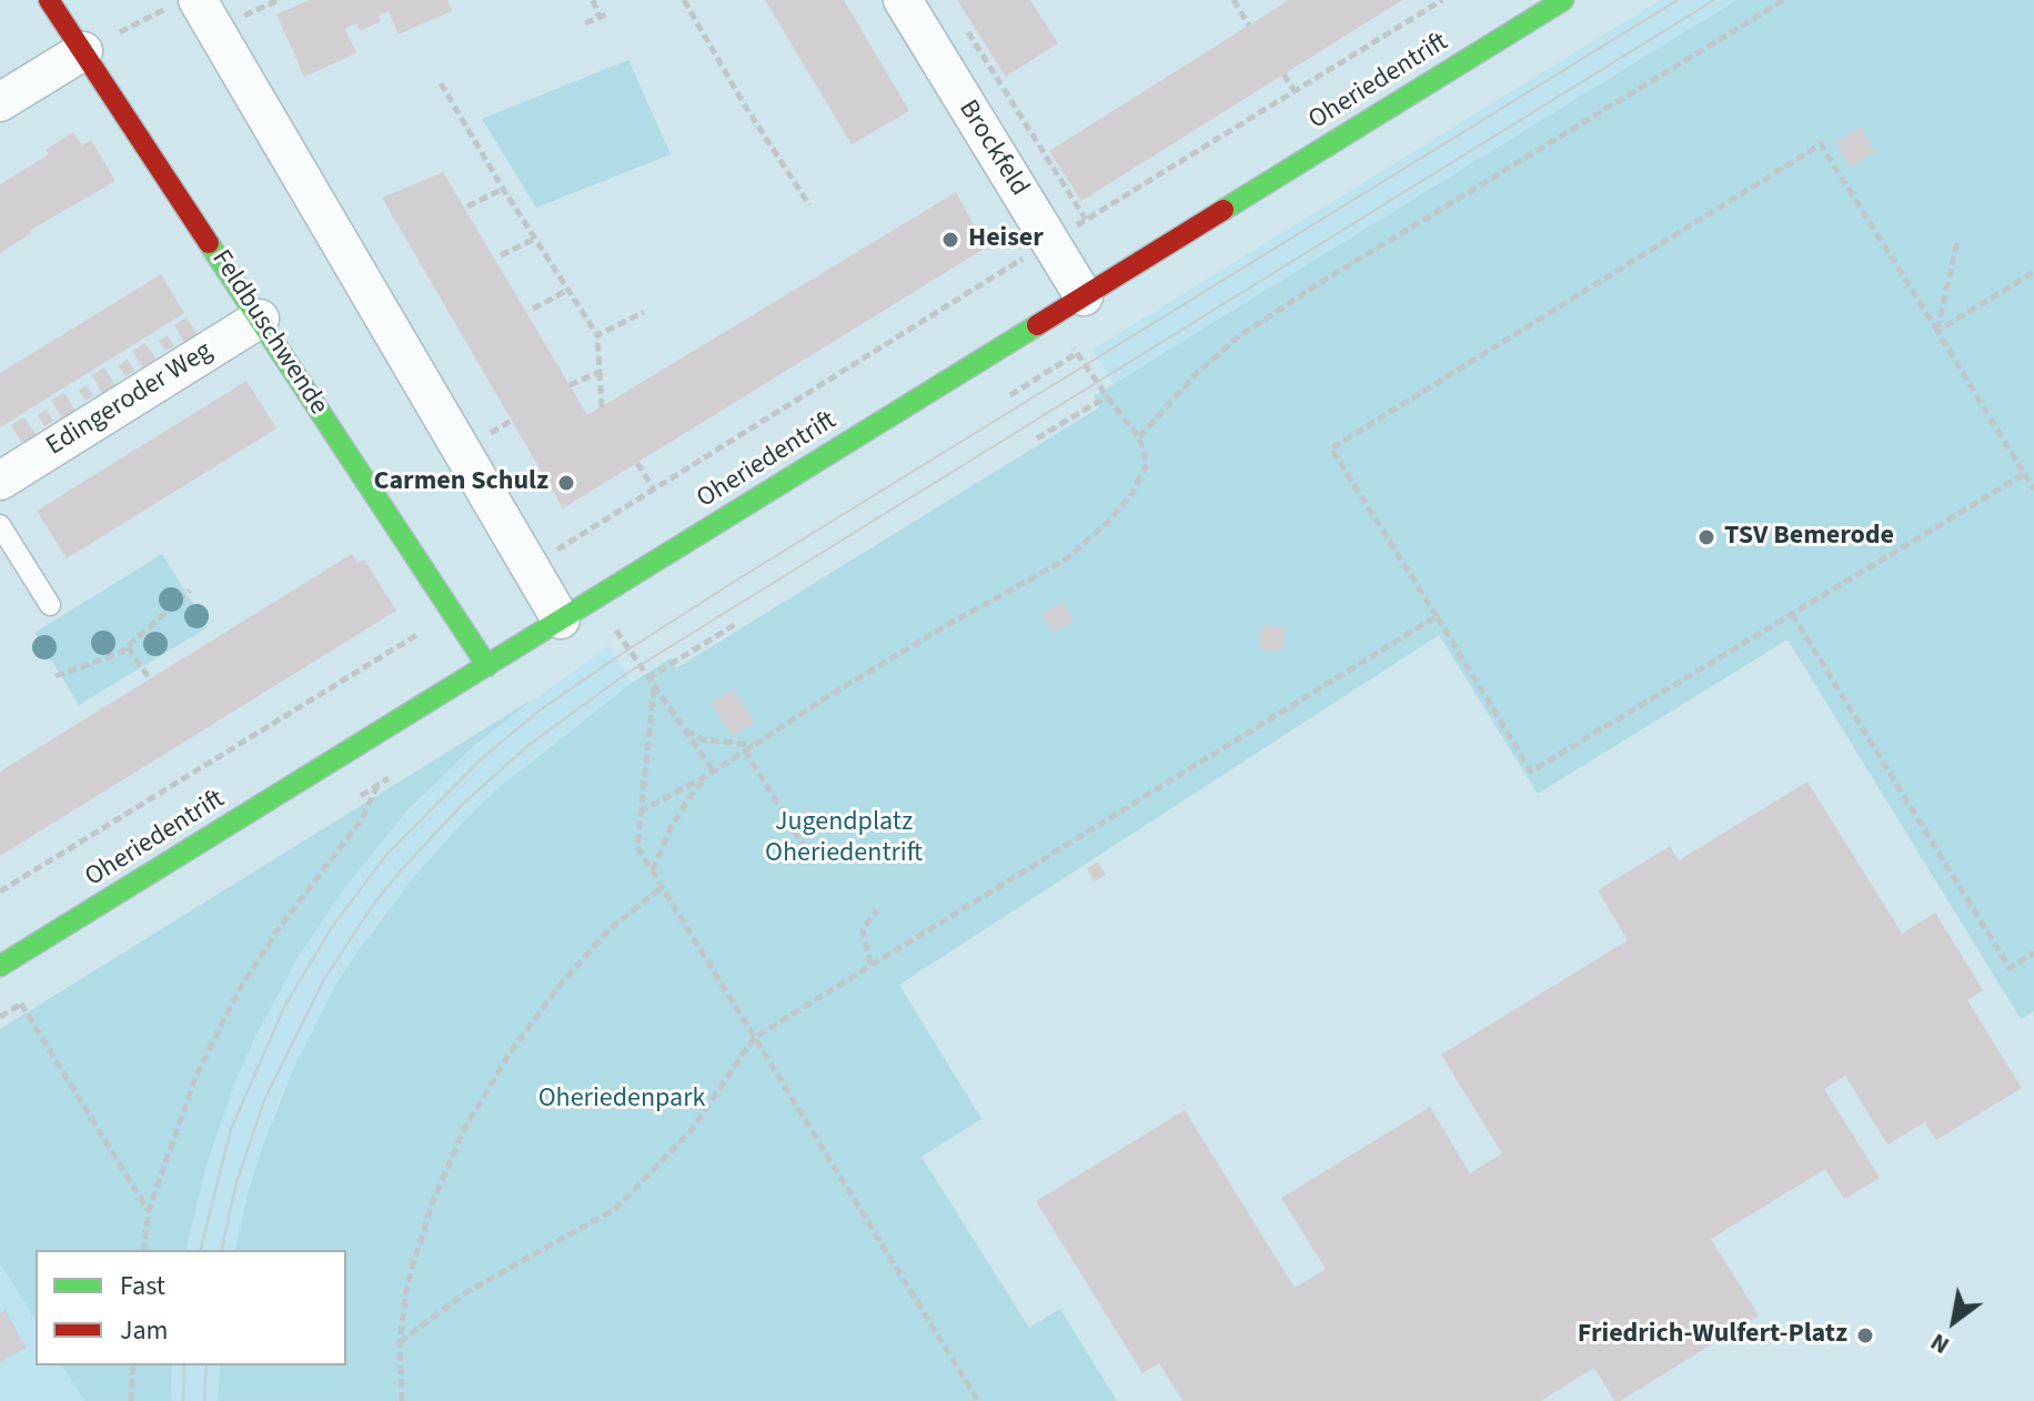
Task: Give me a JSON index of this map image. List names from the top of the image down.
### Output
{
  "streets": {
    "street": [
      "Oheriedentrift",
      "Brockfeld",
      "Feldbuschwende",
      "Edingeroder Weg"
    ]
  },
  "crossings": [
    ["Oheriedentrift", "Brockfeld"],
    ["Oheriedentrift", "Feldbuschwende"],
    ["Feldbuschwende", "Edingeroder Weg"]
  ],
  "parks": ["Jugendplatz Oheriedentrift", "Oheriedenpark"],
  "places": [
    "Heiser",
    "Carmen Schulz",
    "TSV Bemerode",
    "Friedrich-Wulfert-Platz"
  ],
  "legend": ["Fast", "Jam"],
  "north": "bottom left"
}
